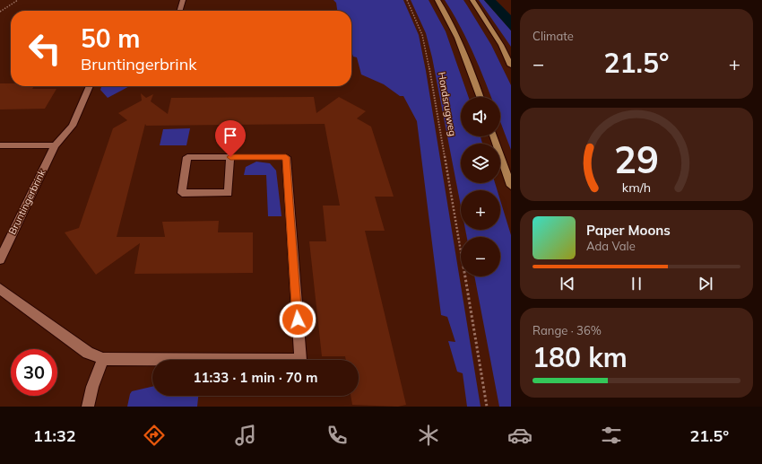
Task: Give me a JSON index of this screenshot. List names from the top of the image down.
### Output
{
  "streets": {
    "street": ["Bruntingerbrink"],
    "path": ["Hondsrugweg"]
  },
  "page": {
    "tile": [
      "Climate",
      ["Range · 36%", "180 km"]
    ],
    "turn": ["50 m", "Bruntingerbrink"],
    "heat": ["−", "21.5°", "+"],
    "map_buttons": ["+", "−"],
    "song": ["Paper Moons", "Ada Vale"],
    "limit": "30",
    "trip": "11:33 · 1 min · 70 m",
    "tabs": ["11:32", "21.5°"],
    "gauge": ["29", "km/h"]
  }
}
